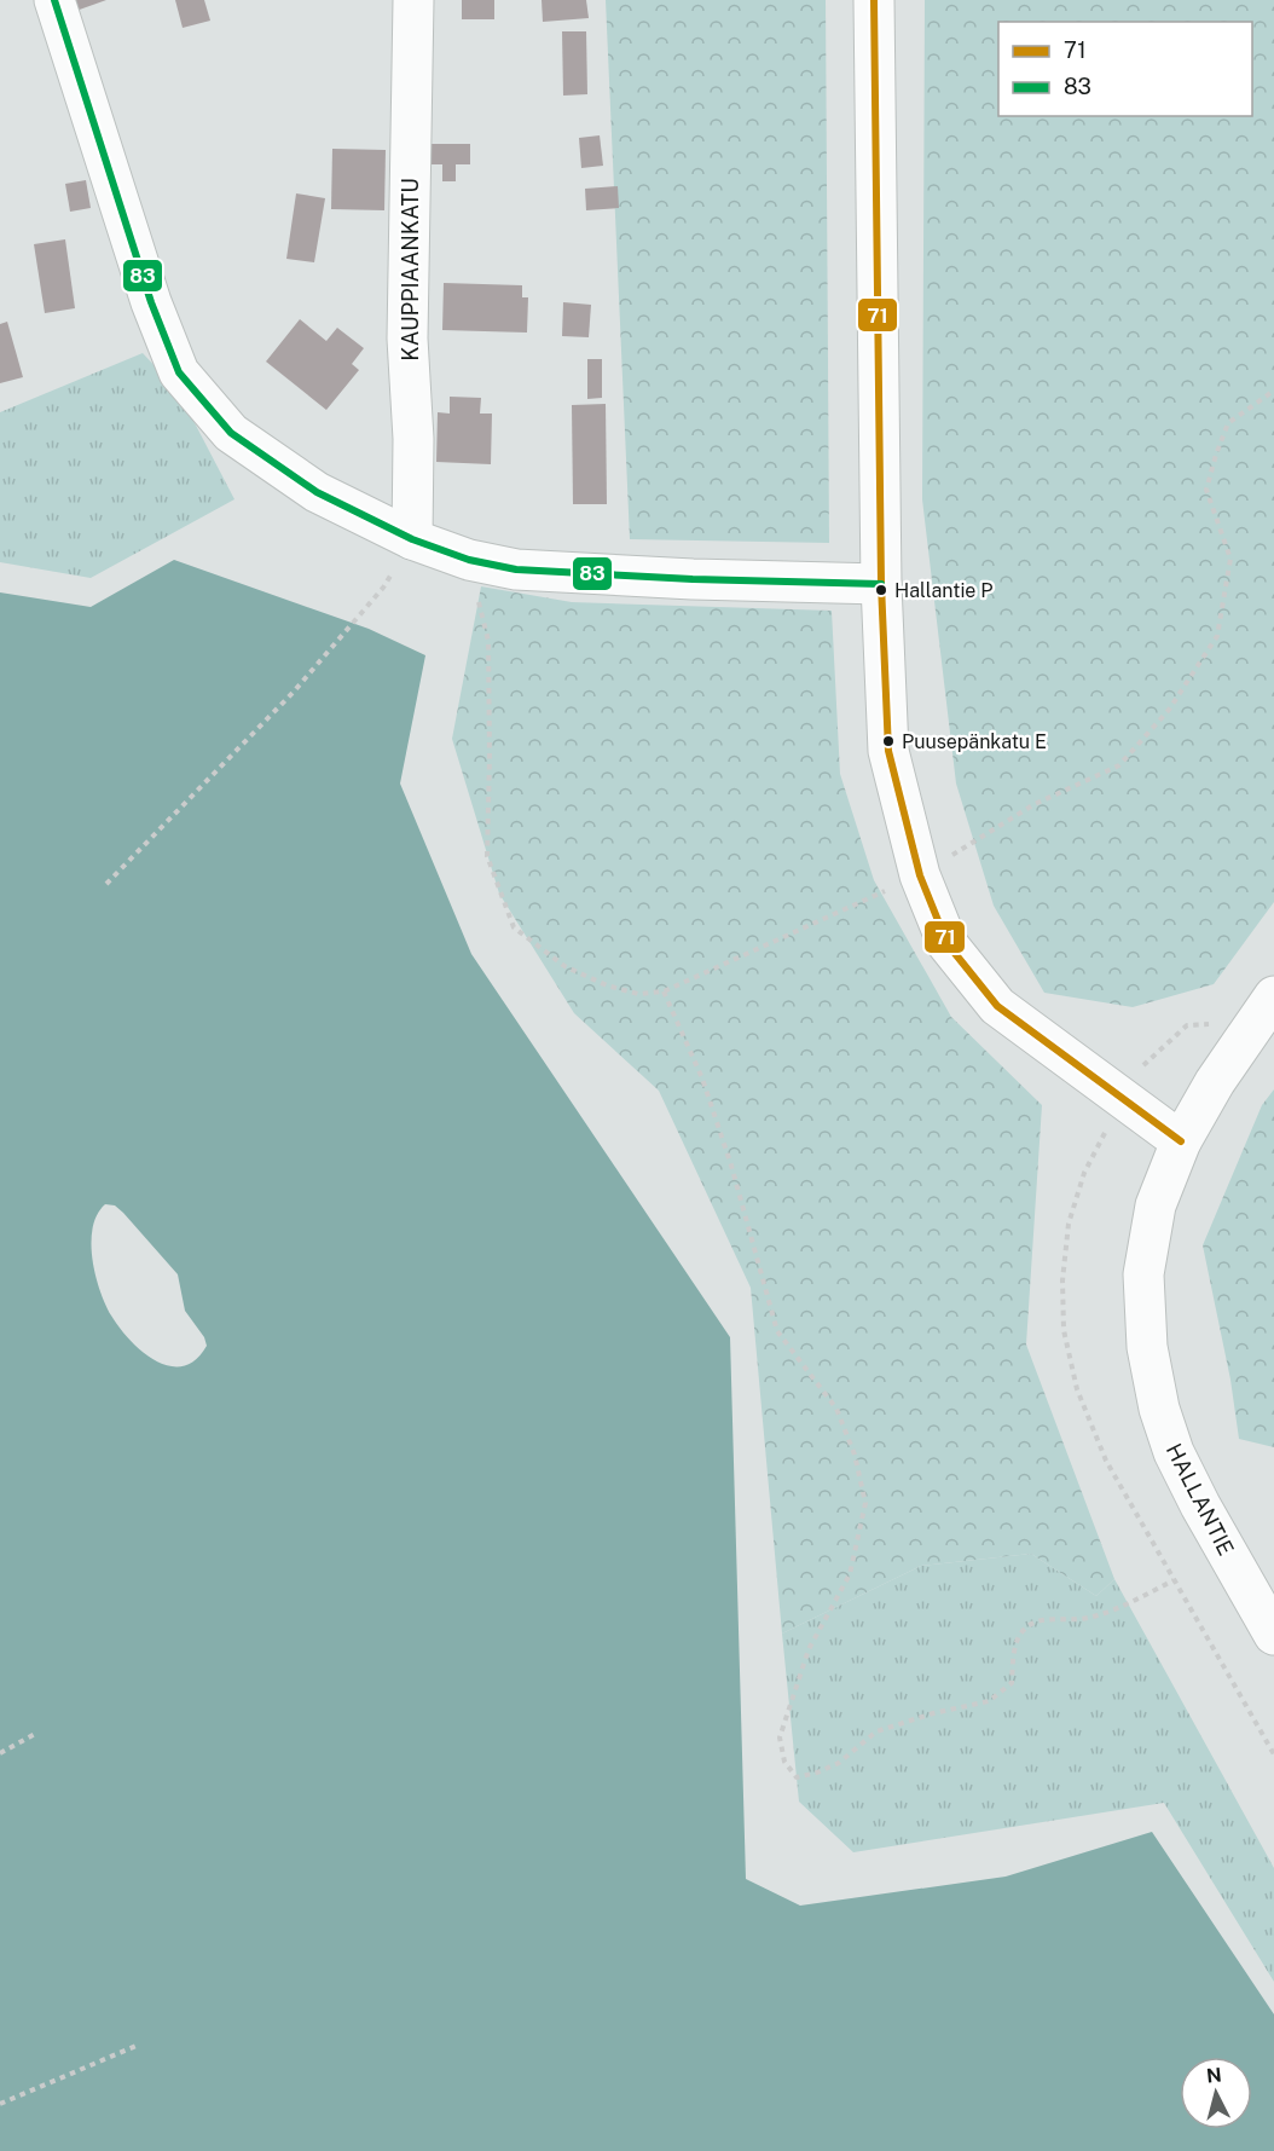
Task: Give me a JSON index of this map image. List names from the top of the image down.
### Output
{
  "streets": {
    "street": ["KAUPPIAANKATU", "HALLANTIE"]
  },
  "places": ["Hallantie P", "Puusepänkatu E"],
  "lines": ["transit line 71", "transit line 83"],
  "legend": ["71", "83"],
  "north": "top"
}
